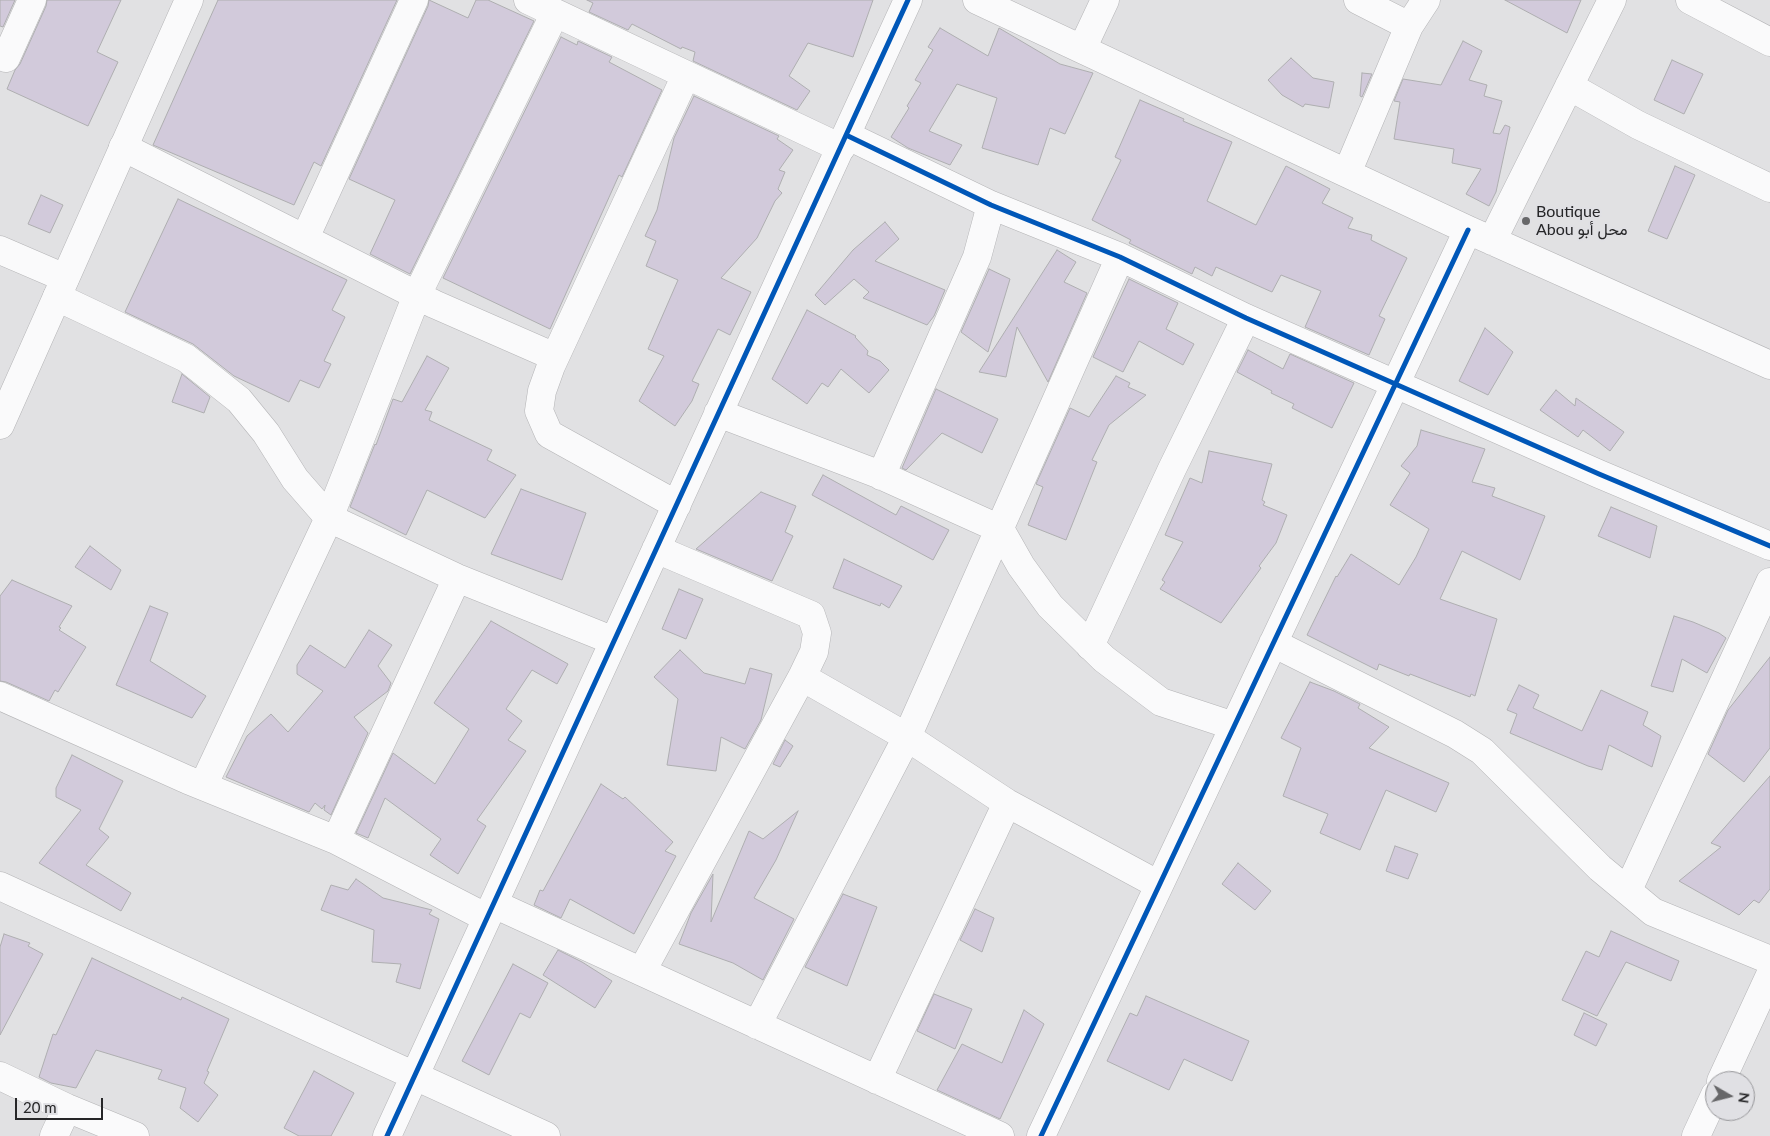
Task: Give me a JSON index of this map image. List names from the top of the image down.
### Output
{
  "places": ["Boutique Abou محل أبو"],
  "scale_bar": "20 m",
  "north": "right"
}
